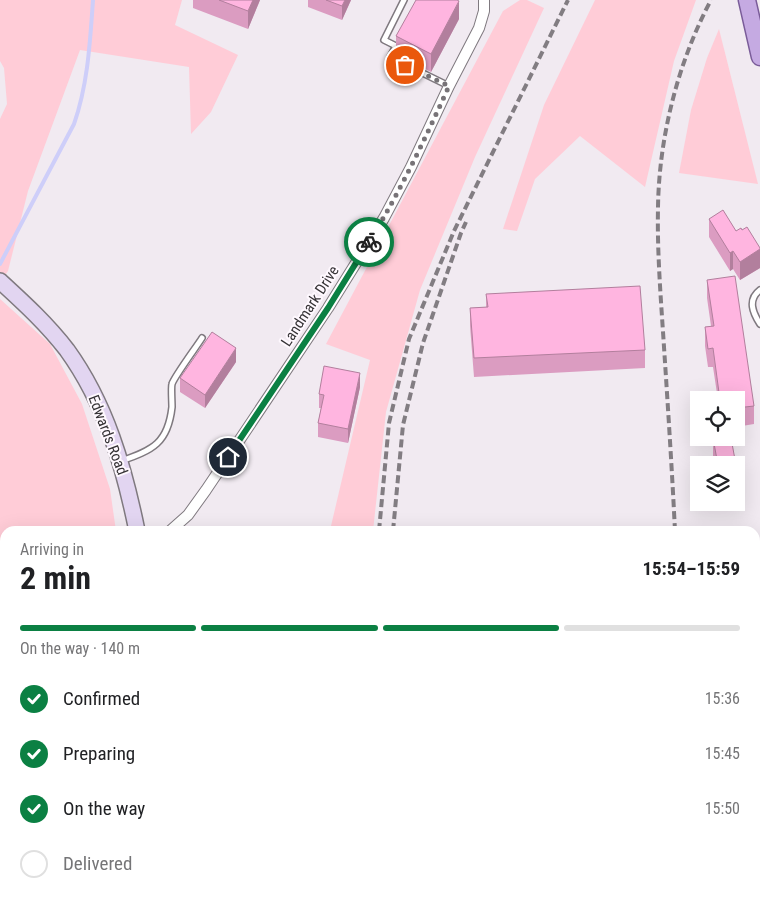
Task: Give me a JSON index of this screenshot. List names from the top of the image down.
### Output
{
  "streets": {
    "main road": ["Edwards Road"],
    "street": ["Landmark Drive"]
  },
  "page": {
    "heading": ["2 min", "Arriving in", "15:54–15:59"],
    "bar": "On the way · 140 m",
    "list": [
      ["Confirmed", "15:36"],
      ["Preparing", "15:45"],
      ["On the way", "15:50"],
      "Delivered"
    ]
  }
}
